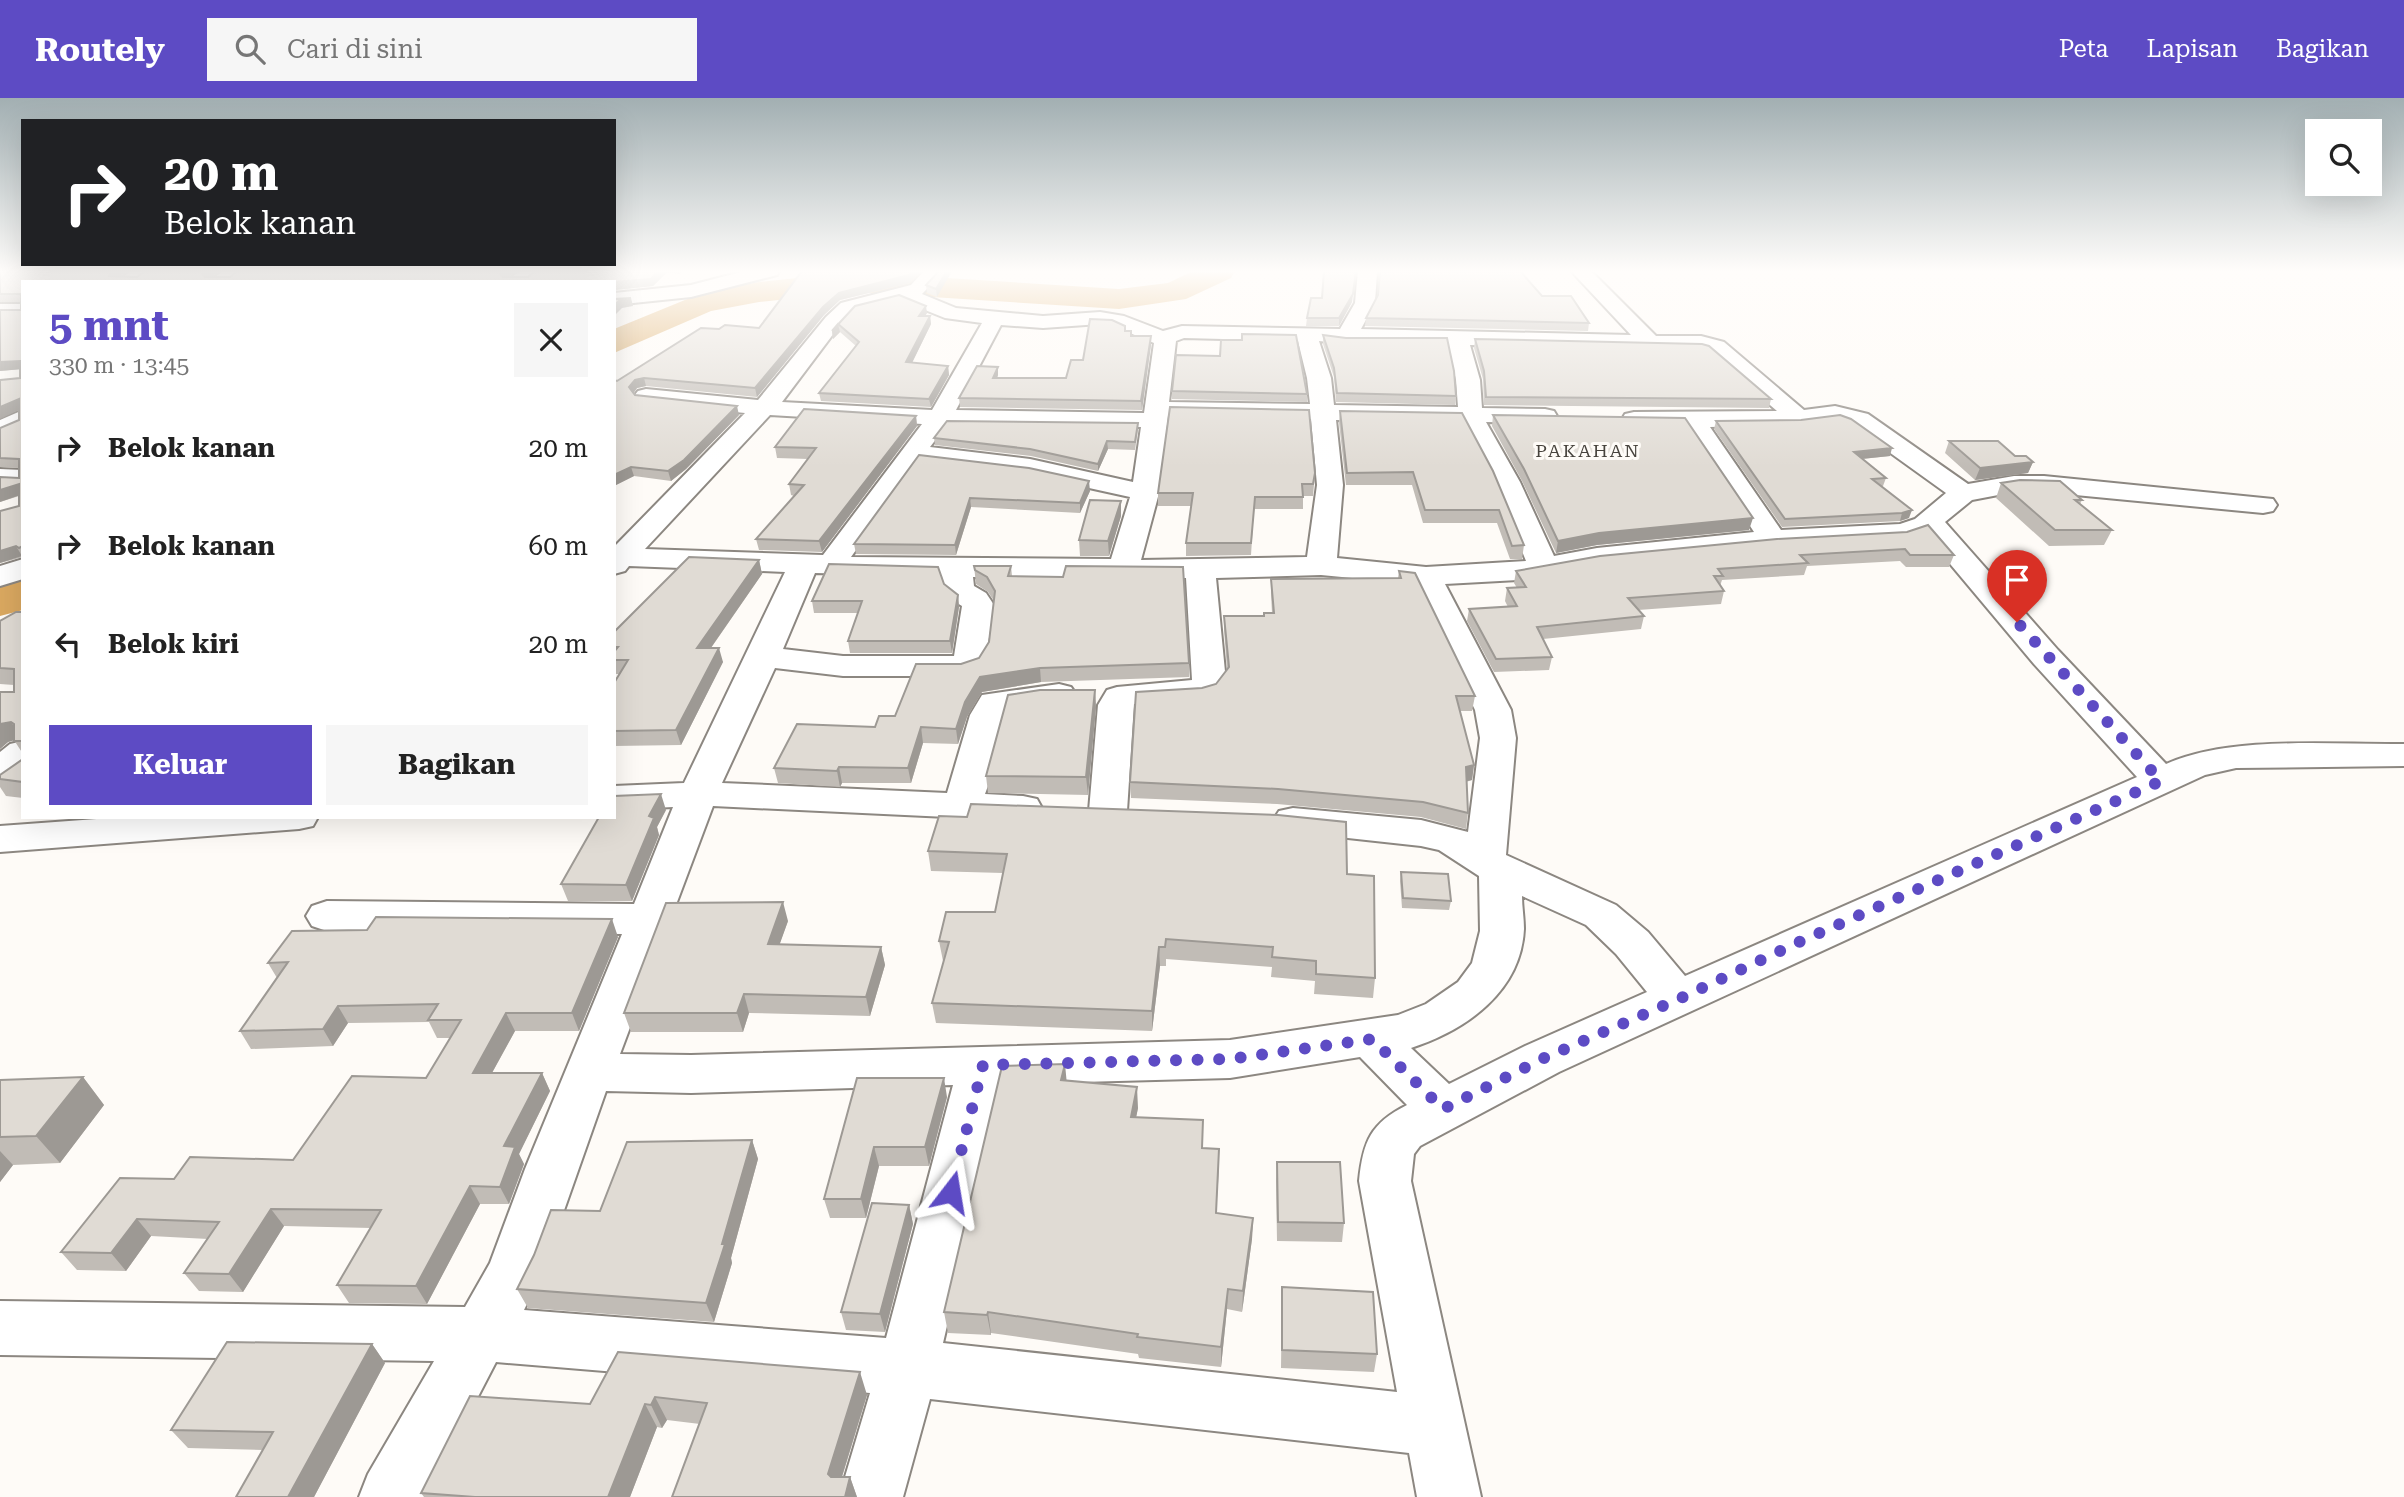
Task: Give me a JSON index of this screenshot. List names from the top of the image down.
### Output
{
  "districts": ["PAKAHAN"],
  "page": {
    "header": "Routely",
    "search": "Cari di sini",
    "nav": ["Peta", "Lapisan", "Bagikan"],
    "turn": ["20 m", "Belok kanan"],
    "heading": ["5 mnt", "330 m · 13:45"],
    "list": [
      {
        "name": "Belok kanan",
        "value": "20 m"
      },
      {
        "name": "Belok kanan",
        "value": "60 m"
      },
      {
        "name": "Belok kiri",
        "value": "20 m"
      }
    ],
    "buttons": ["Keluar", "Bagikan"]
  }
}
